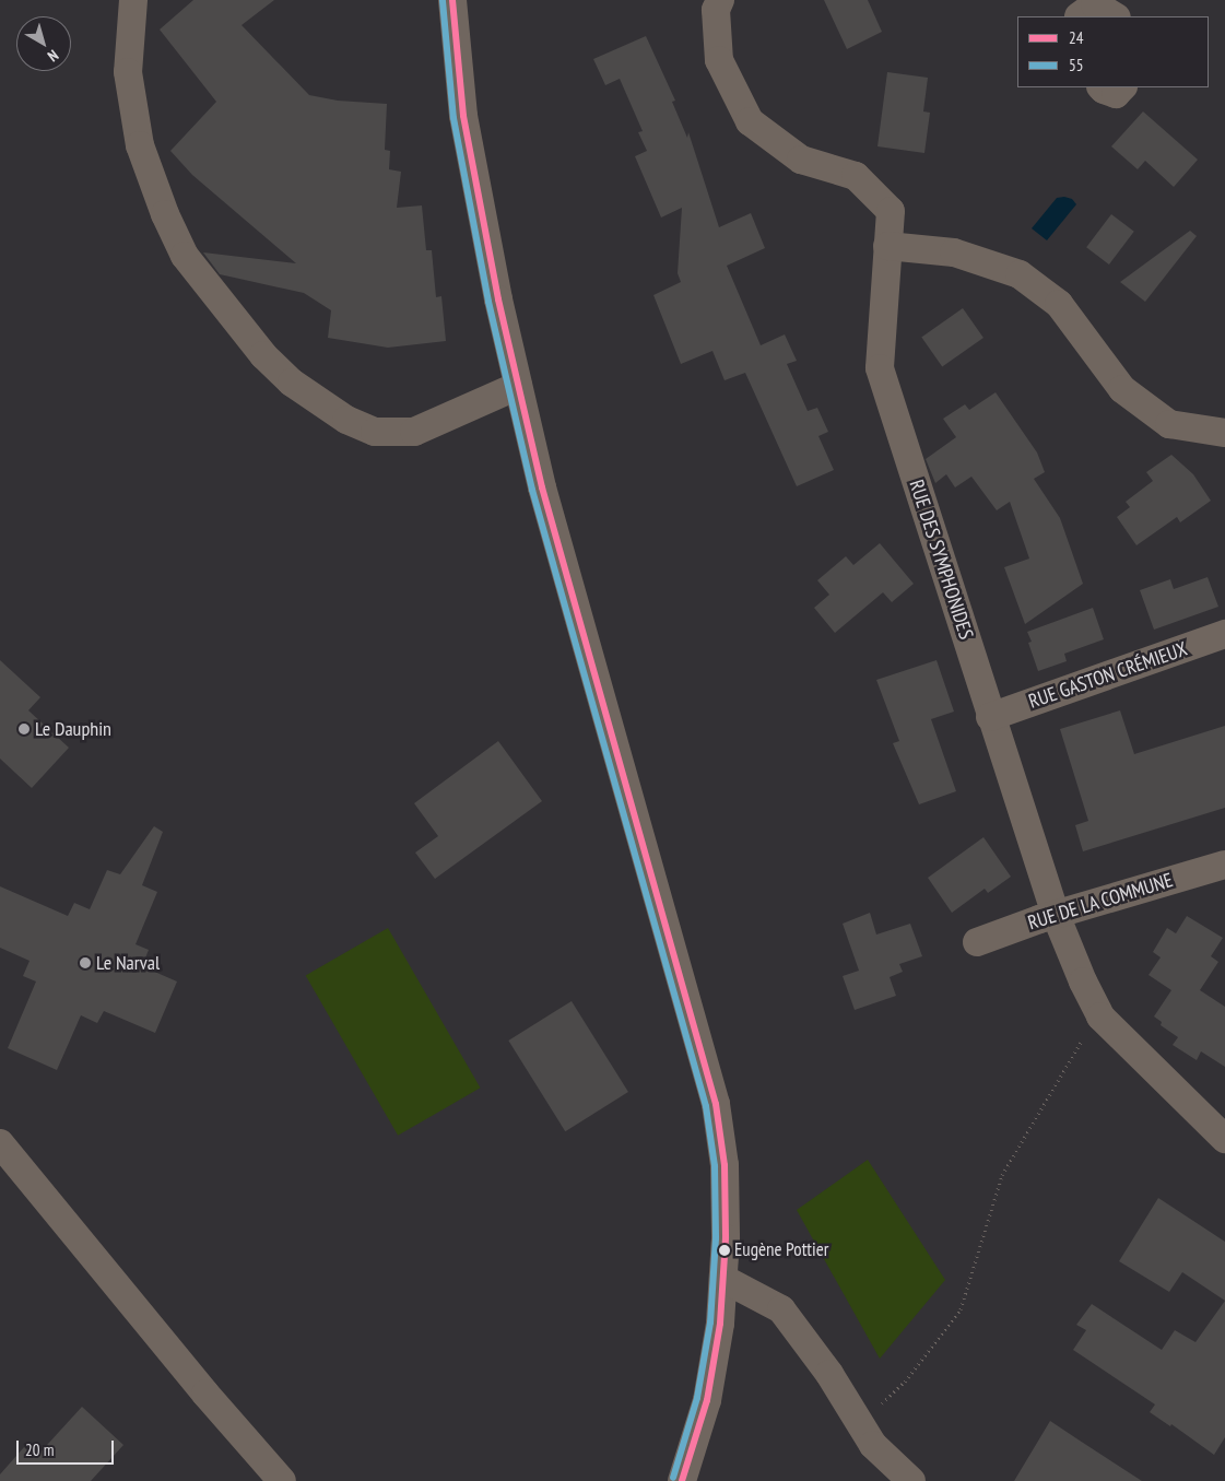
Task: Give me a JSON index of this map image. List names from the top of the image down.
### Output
{
  "streets": {
    "street": ["RUE DES SYMPHONIDES", "RUE GASTON CRÉMIEUX", "RUE DE LA COMMUNE"]
  },
  "crossings": [
    ["RUE DES SYMPHONIDES", "RUE GASTON CRÉMIEUX"],
    ["RUE DES SYMPHONIDES", "RUE DE LA COMMUNE"]
  ],
  "places": ["Le Dauphin", "Le Narval", "Eugène Pottier"],
  "lines": ["transit line 24", "transit line 55"],
  "legend": ["24", "55"],
  "scale_bar": "20 m",
  "north": "bottom right"
}
